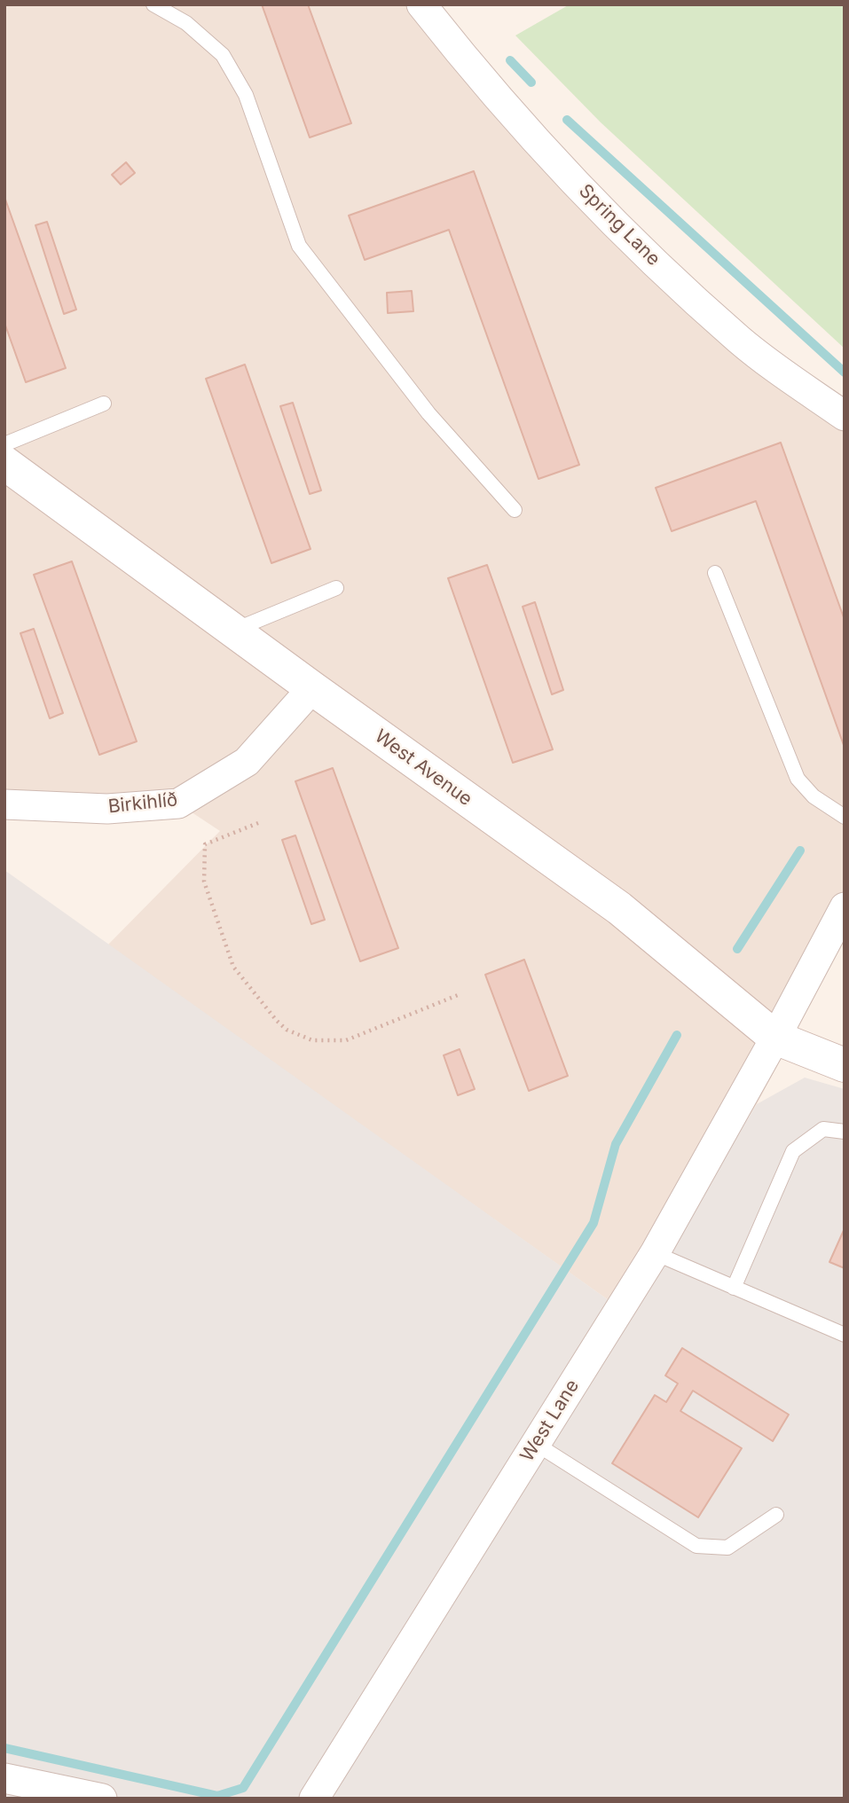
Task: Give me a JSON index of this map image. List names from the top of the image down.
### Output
{
  "streets": {
    "street": [
      "Spring Lane",
      "West Avenue",
      "Birkihlíð",
      "West Lane"
    ]
  },
  "crossings": [
    ["West Avenue", "Birkihlíð"],
    ["West Avenue", "West Lane"]
  ]
}
